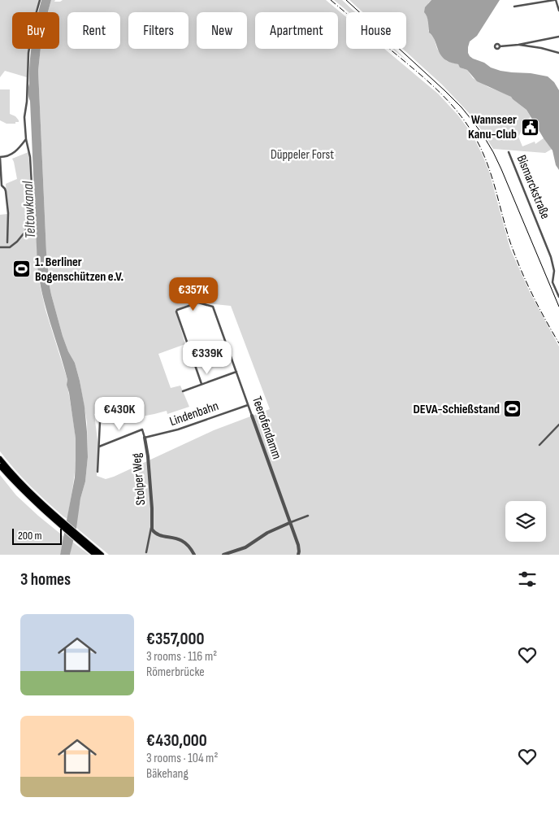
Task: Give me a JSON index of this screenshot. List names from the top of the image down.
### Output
{
  "streets": {
    "street": [
      "Bismarckstraße",
      "Lindenbahn",
      "Teerofendamm",
      "Stolper Weg"
    ]
  },
  "crossings": [
    ["Lindenbahn", "Teerofendamm"],
    ["Lindenbahn", "Stolper Weg"]
  ],
  "water": ["Teltowkanal"],
  "parks": ["Düppeler Forst"],
  "places": {
    "public building": ["Wannseer Kanu-Club"],
    "sports": ["1. Berliner Bogenschützen e.V.", "DEVA-Schießstand"]
  },
  "scale_bar": "200 m",
  "page": {
    "chip": [
      "Buy",
      "Rent",
      "Filters",
      "New",
      "Apartment",
      "House"
    ],
    "price": ["€357K", "€339K", "€430K"],
    "scale": "200 m",
    "heading": "3 homes",
    "list": [
      {
        "name": "€357,000",
        "note": "3 rooms · 116 m² · Römerbrücke"
      },
      {
        "name": "€430,000",
        "note": "3 rooms · 104 m² · Bäkehang"
      }
    ]
  }
}
